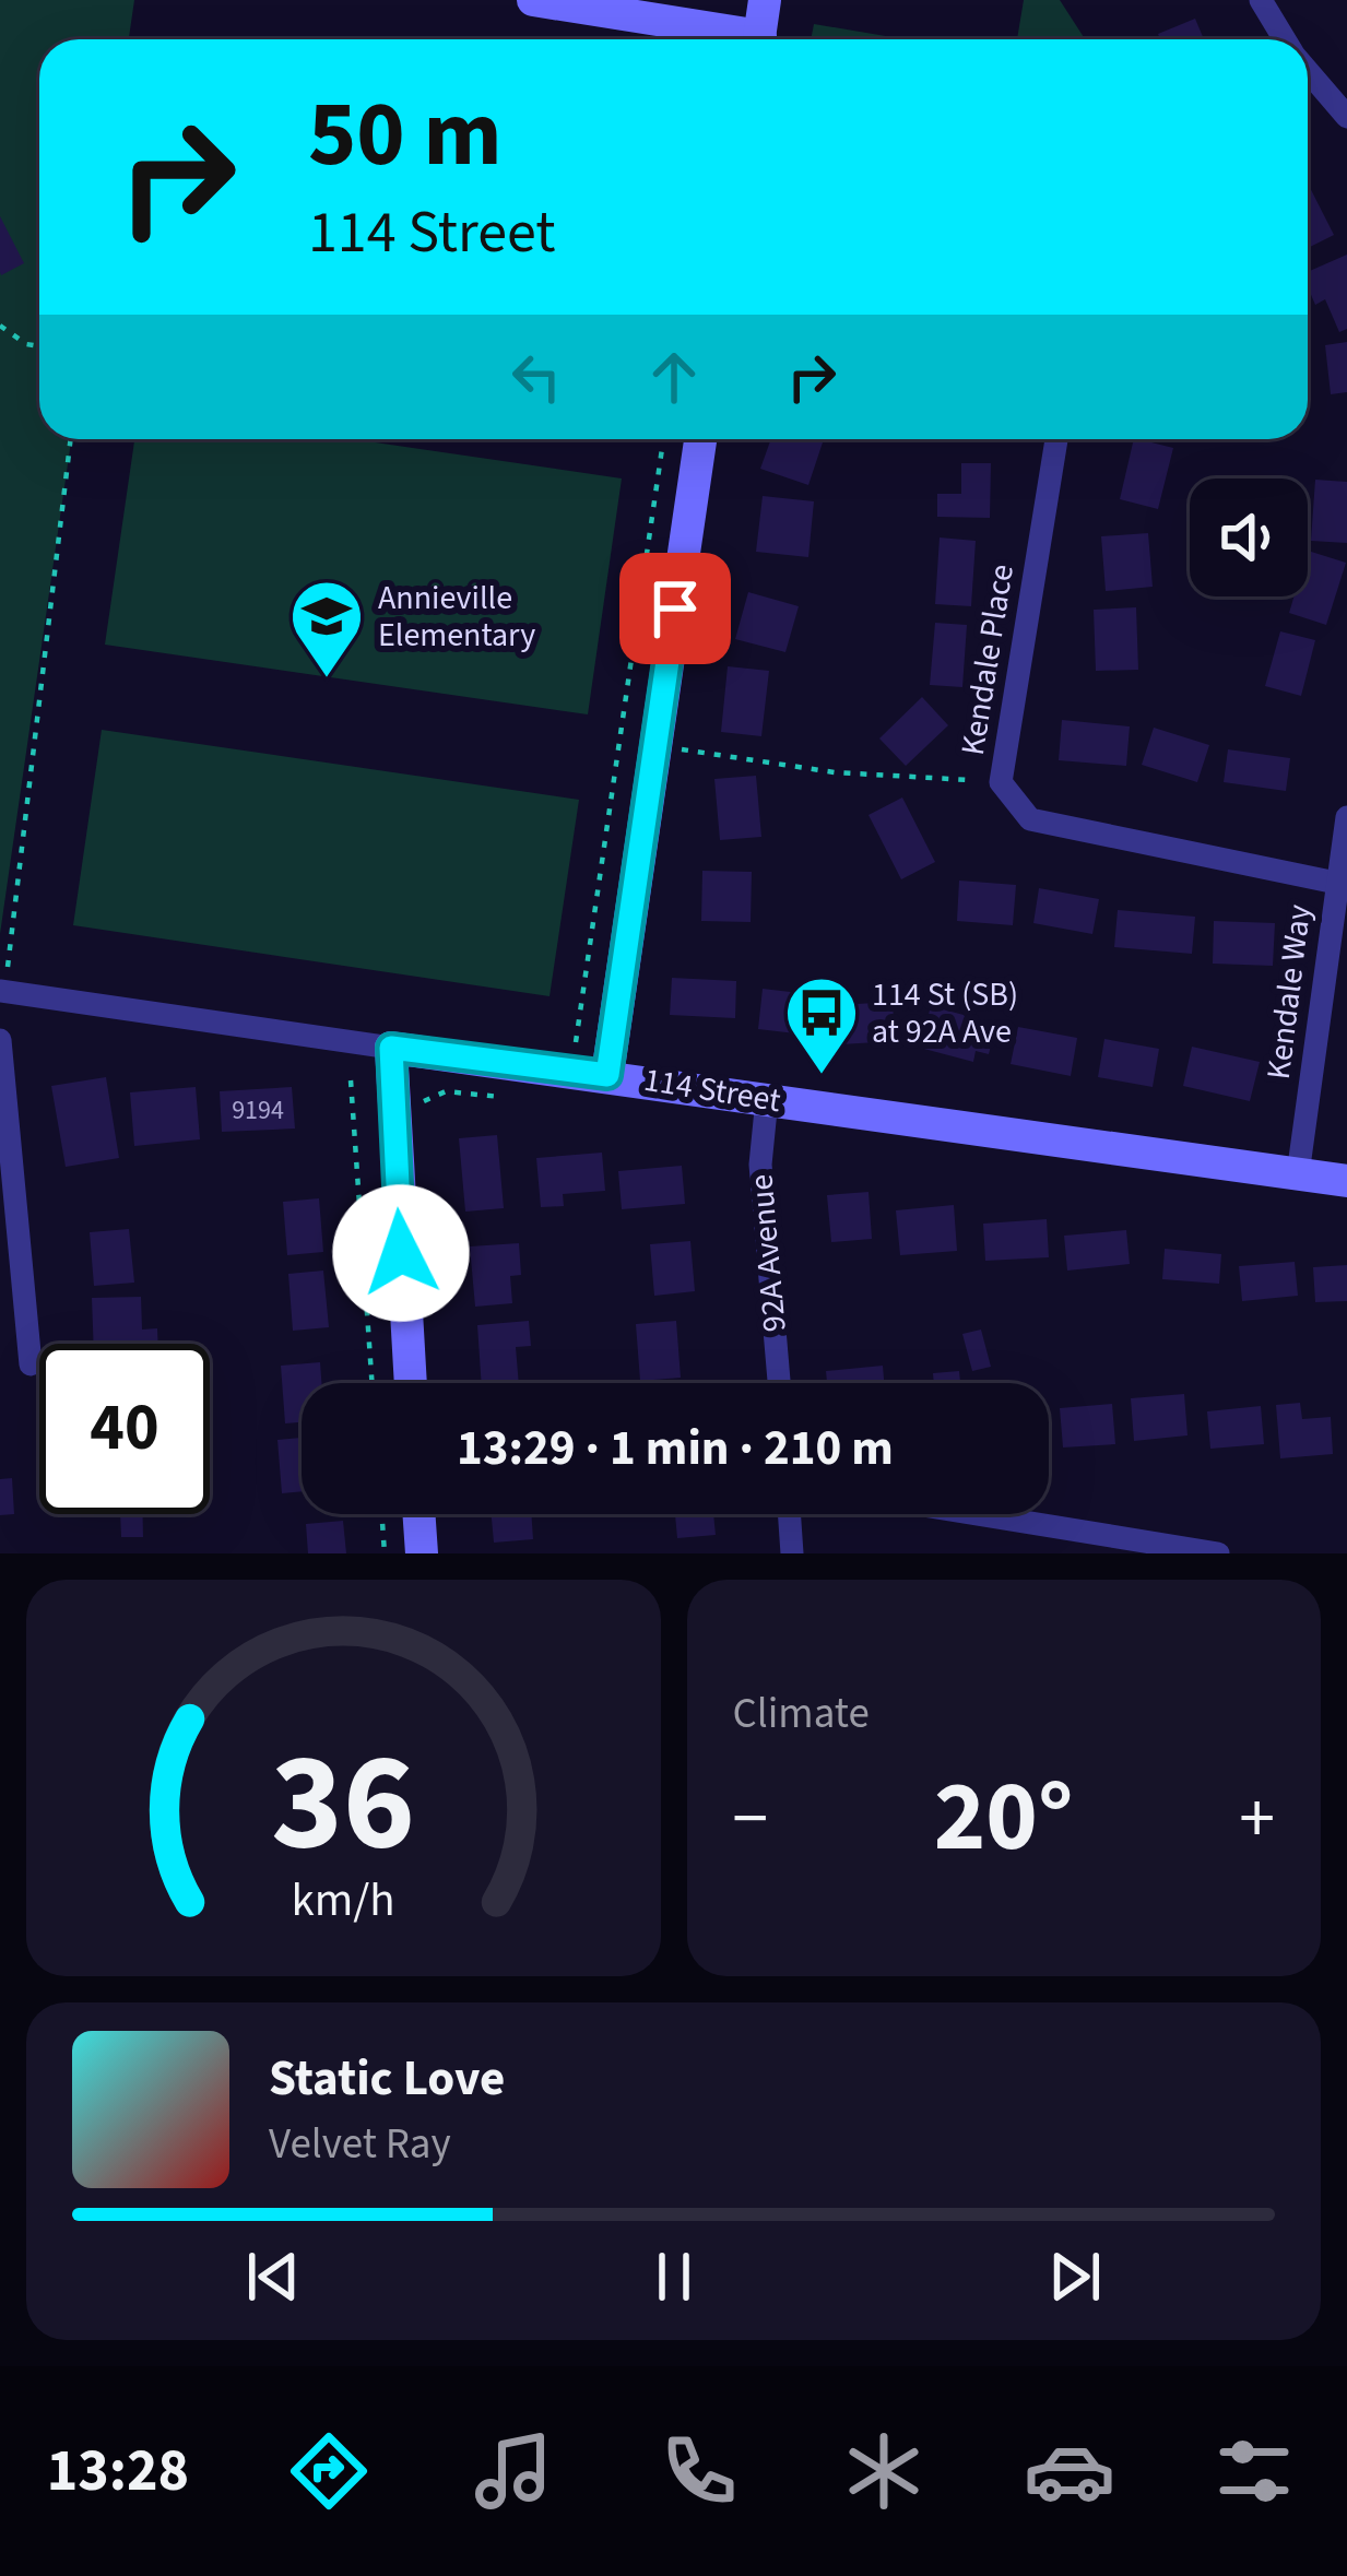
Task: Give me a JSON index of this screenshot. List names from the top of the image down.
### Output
{
  "streets": {
    "street": [
      "Kendale Place",
      "Kendale Way",
      "114 Street",
      "92A Avenue"
    ]
  },
  "crossings": [
    ["Kendale Place", "Kendale Way"],
    ["Kendale Way", "114 Street"],
    ["114 Street", "92A Avenue"]
  ],
  "places": {
    "school or university": ["Annieville Elementary"],
    "bus stop": ["114 St (SB) at 92A Ave"]
  },
  "house_numbers": ["9194"],
  "page": {
    "turn": ["50 m", "114 Street"],
    "limit": "40",
    "trip": "13:29 · 1 min · 210 m",
    "tile": "Climate",
    "heat": ["−", "20°", "+"],
    "song": ["Static Love", "Velvet Ray"],
    "tabs": "13:28",
    "gauge": ["36", "km/h"]
  }
}
